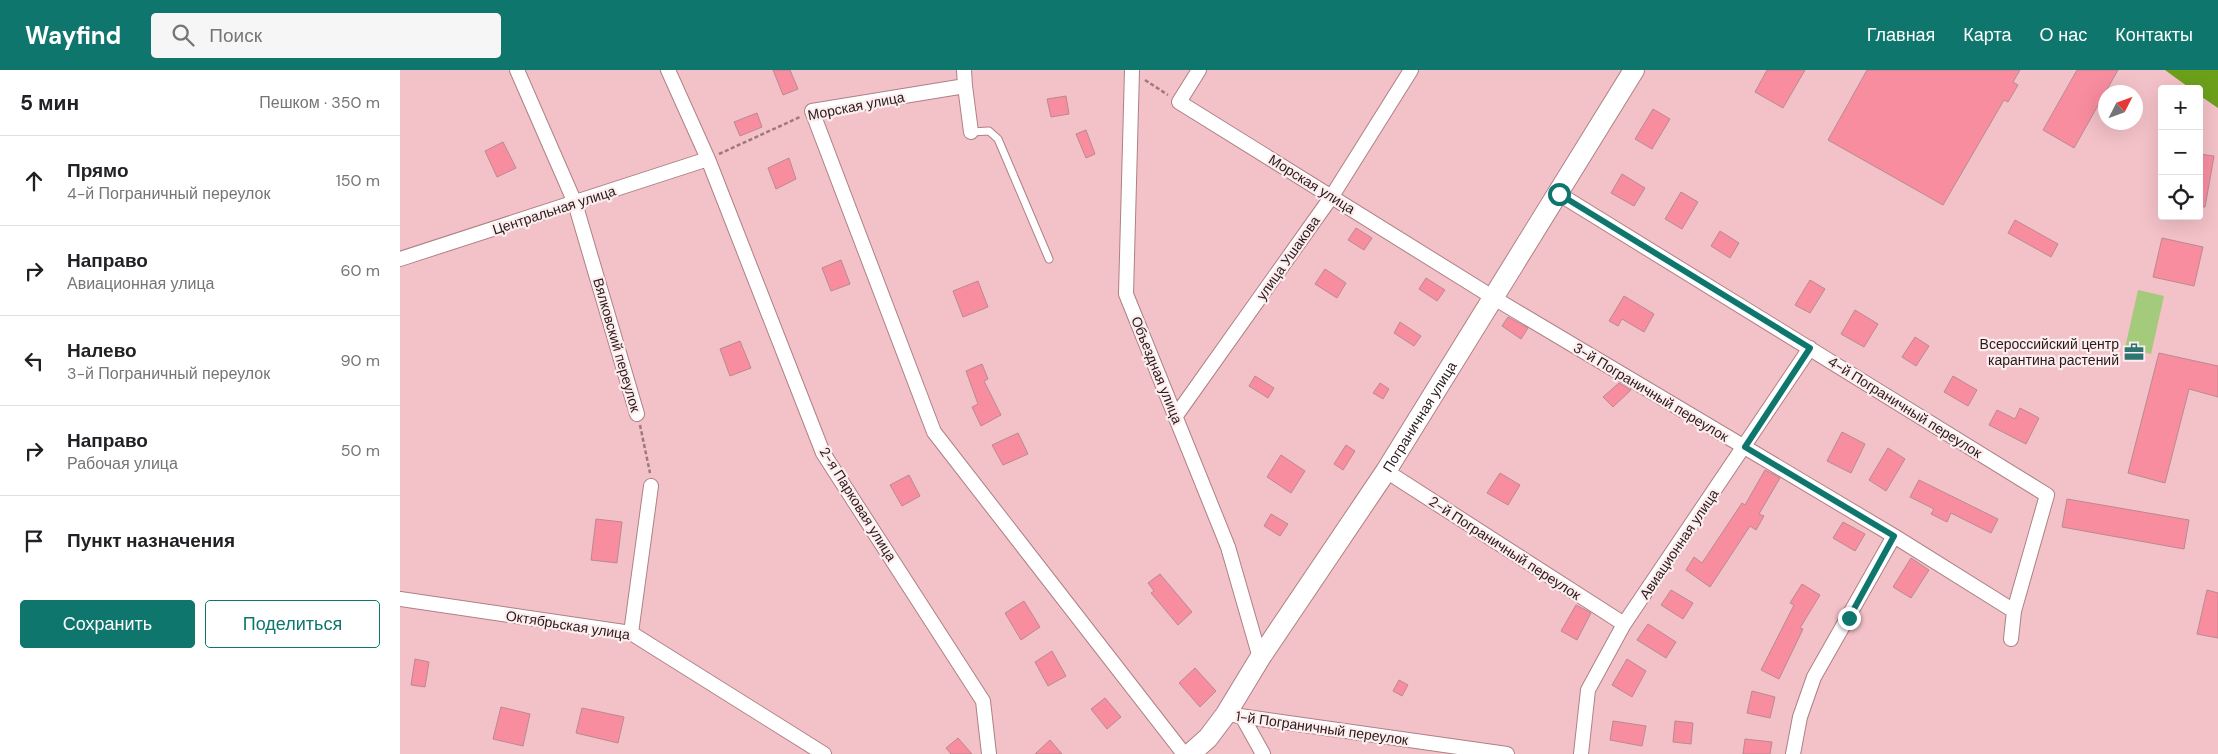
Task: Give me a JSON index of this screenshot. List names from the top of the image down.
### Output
{
  "streets": {
    "street": [
      "Морская улица",
      "Центральная улица",
      "улица Ушакова",
      "Вялковский переулок",
      "Объездная улица",
      "3-й Пограничный переулок",
      "4-й Пограничный переулок",
      "Пограничная улица",
      "2-я Парковая улица",
      "Авиационная улица",
      "2-й Пограничный переулок",
      "Октябрьская улица",
      "1-й Пограничный переулок"
    ]
  },
  "crossings": [
    ["Морская улица", "Центральная улица"],
    ["Морская улица", "улица Ушакова"],
    ["Морская улица", "3-й Пограничный переулок"],
    ["Морская улица", "Пограничная улица"],
    ["Морская улица", "2-я Парковая улица"],
    ["Центральная улица", "Вялковский переулок"],
    ["Центральная улица", "2-я Парковая улица"],
    ["улица Ушакова", "Объездная улица"],
    ["Объездная улица", "Пограничная улица"],
    ["3-й Пограничный переулок", "4-й Пограничный переулок"],
    ["3-й Пограничный переулок", "Пограничная улица"],
    ["3-й Пограничный переулок", "Авиационная улица"],
    ["4-й Пограничный переулок", "Пограничная улица"],
    ["4-й Пограничный переулок", "Авиационная улица"],
    ["Пограничная улица", "2-й Пограничный переулок"],
    ["Пограничная улица", "1-й Пограничный переулок"],
    ["Авиационная улица", "2-й Пограничный переулок"]
  ],
  "places": {
    "office": ["Всероссийский центр карантина растений"]
  },
  "north": "top right",
  "page": {
    "header": "Wayfind",
    "search": "Поиск",
    "nav": [
      "Главная",
      "Карта",
      "О нас",
      "Контакты"
    ],
    "heading": ["5 мин", "Пешком · 350 m"],
    "map_buttons": ["+", "−"],
    "list": [
      ["Прямо", "4-й Пограничный переулок", "150 m"],
      ["Направо", "Авиационная улица", "60 m"],
      ["Налево", "3-й Пограничный переулок", "90 m"],
      ["Направо", "Рабочая улица", "50 m"],
      "Пункт назначения"
    ],
    "buttons": ["Сохранить", "Поделиться"]
  }
}
